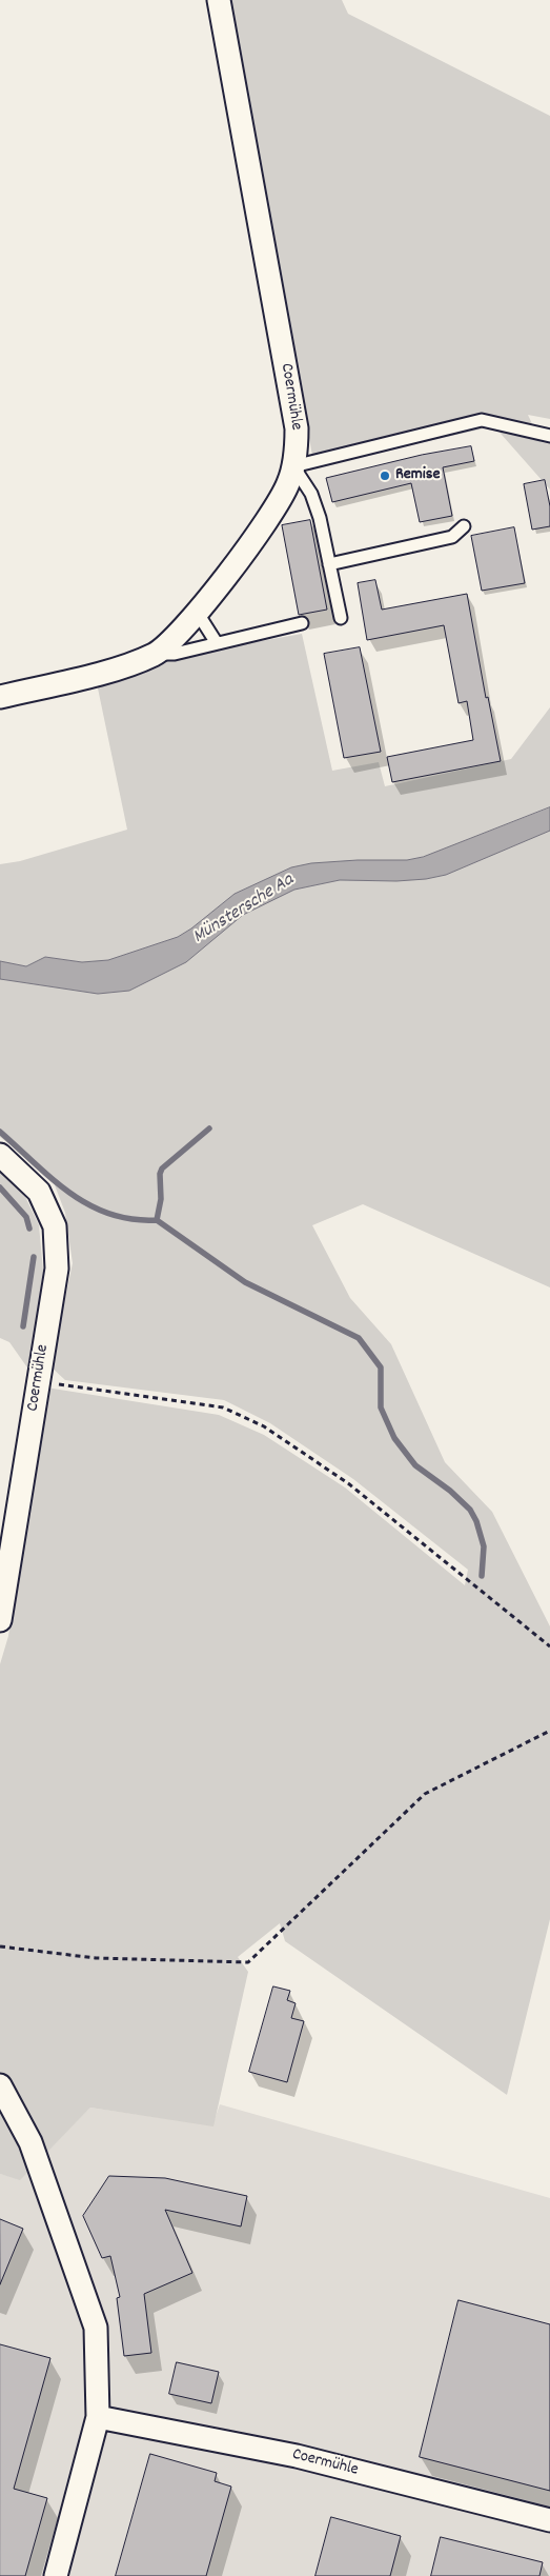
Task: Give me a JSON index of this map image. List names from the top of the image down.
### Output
{
  "streets": {
    "street": ["Coermühle"]
  },
  "water": ["Münstersche Aa"],
  "places": ["Remise"]
}
